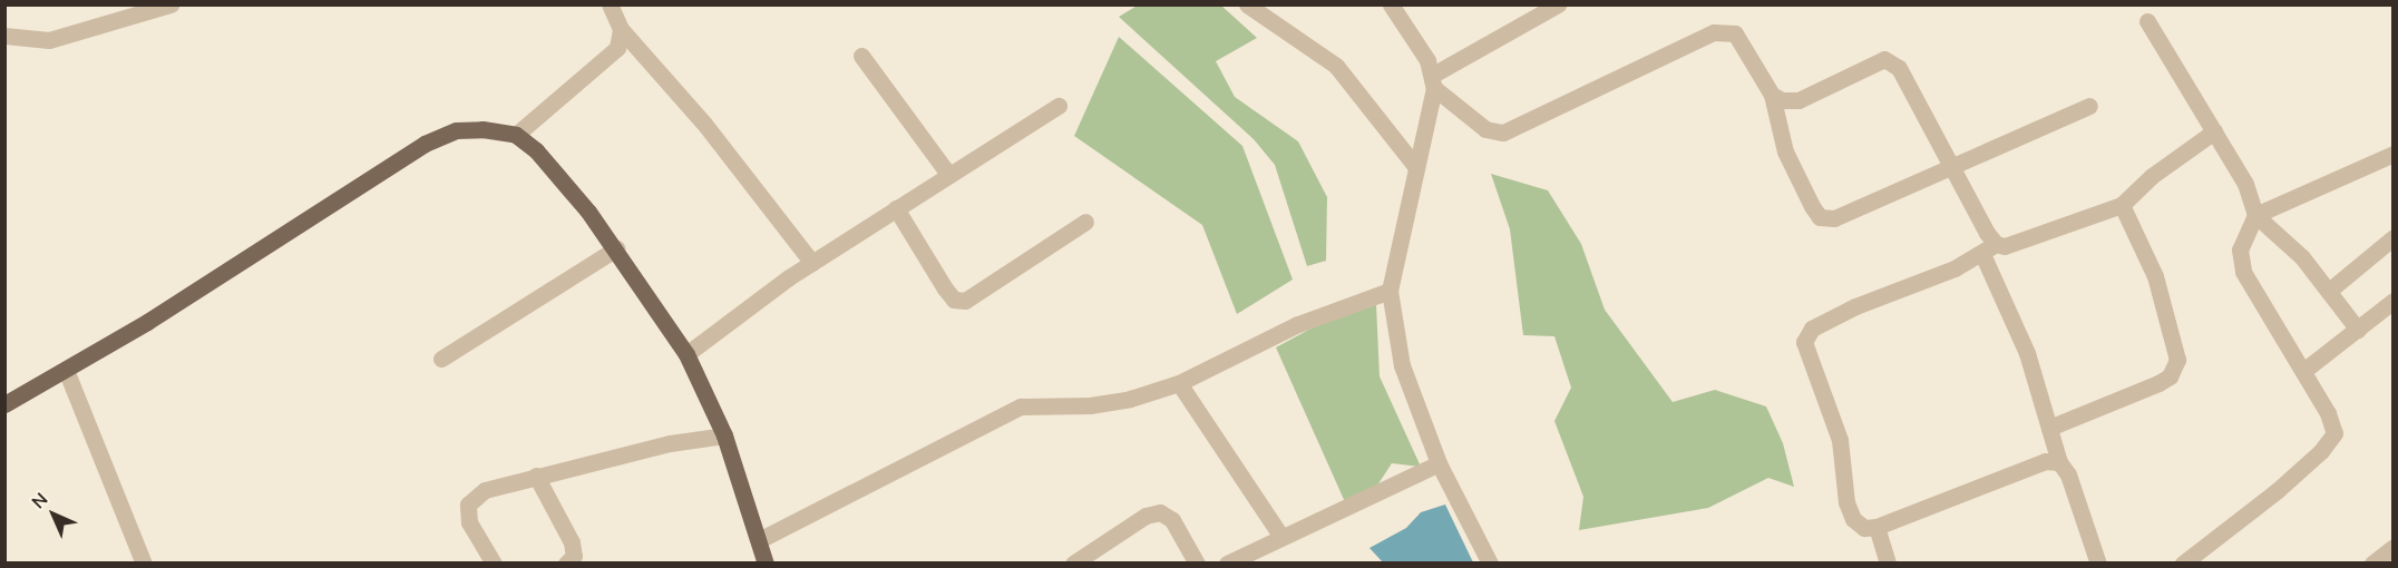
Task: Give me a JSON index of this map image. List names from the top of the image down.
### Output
{
  "north": "top left"
}
